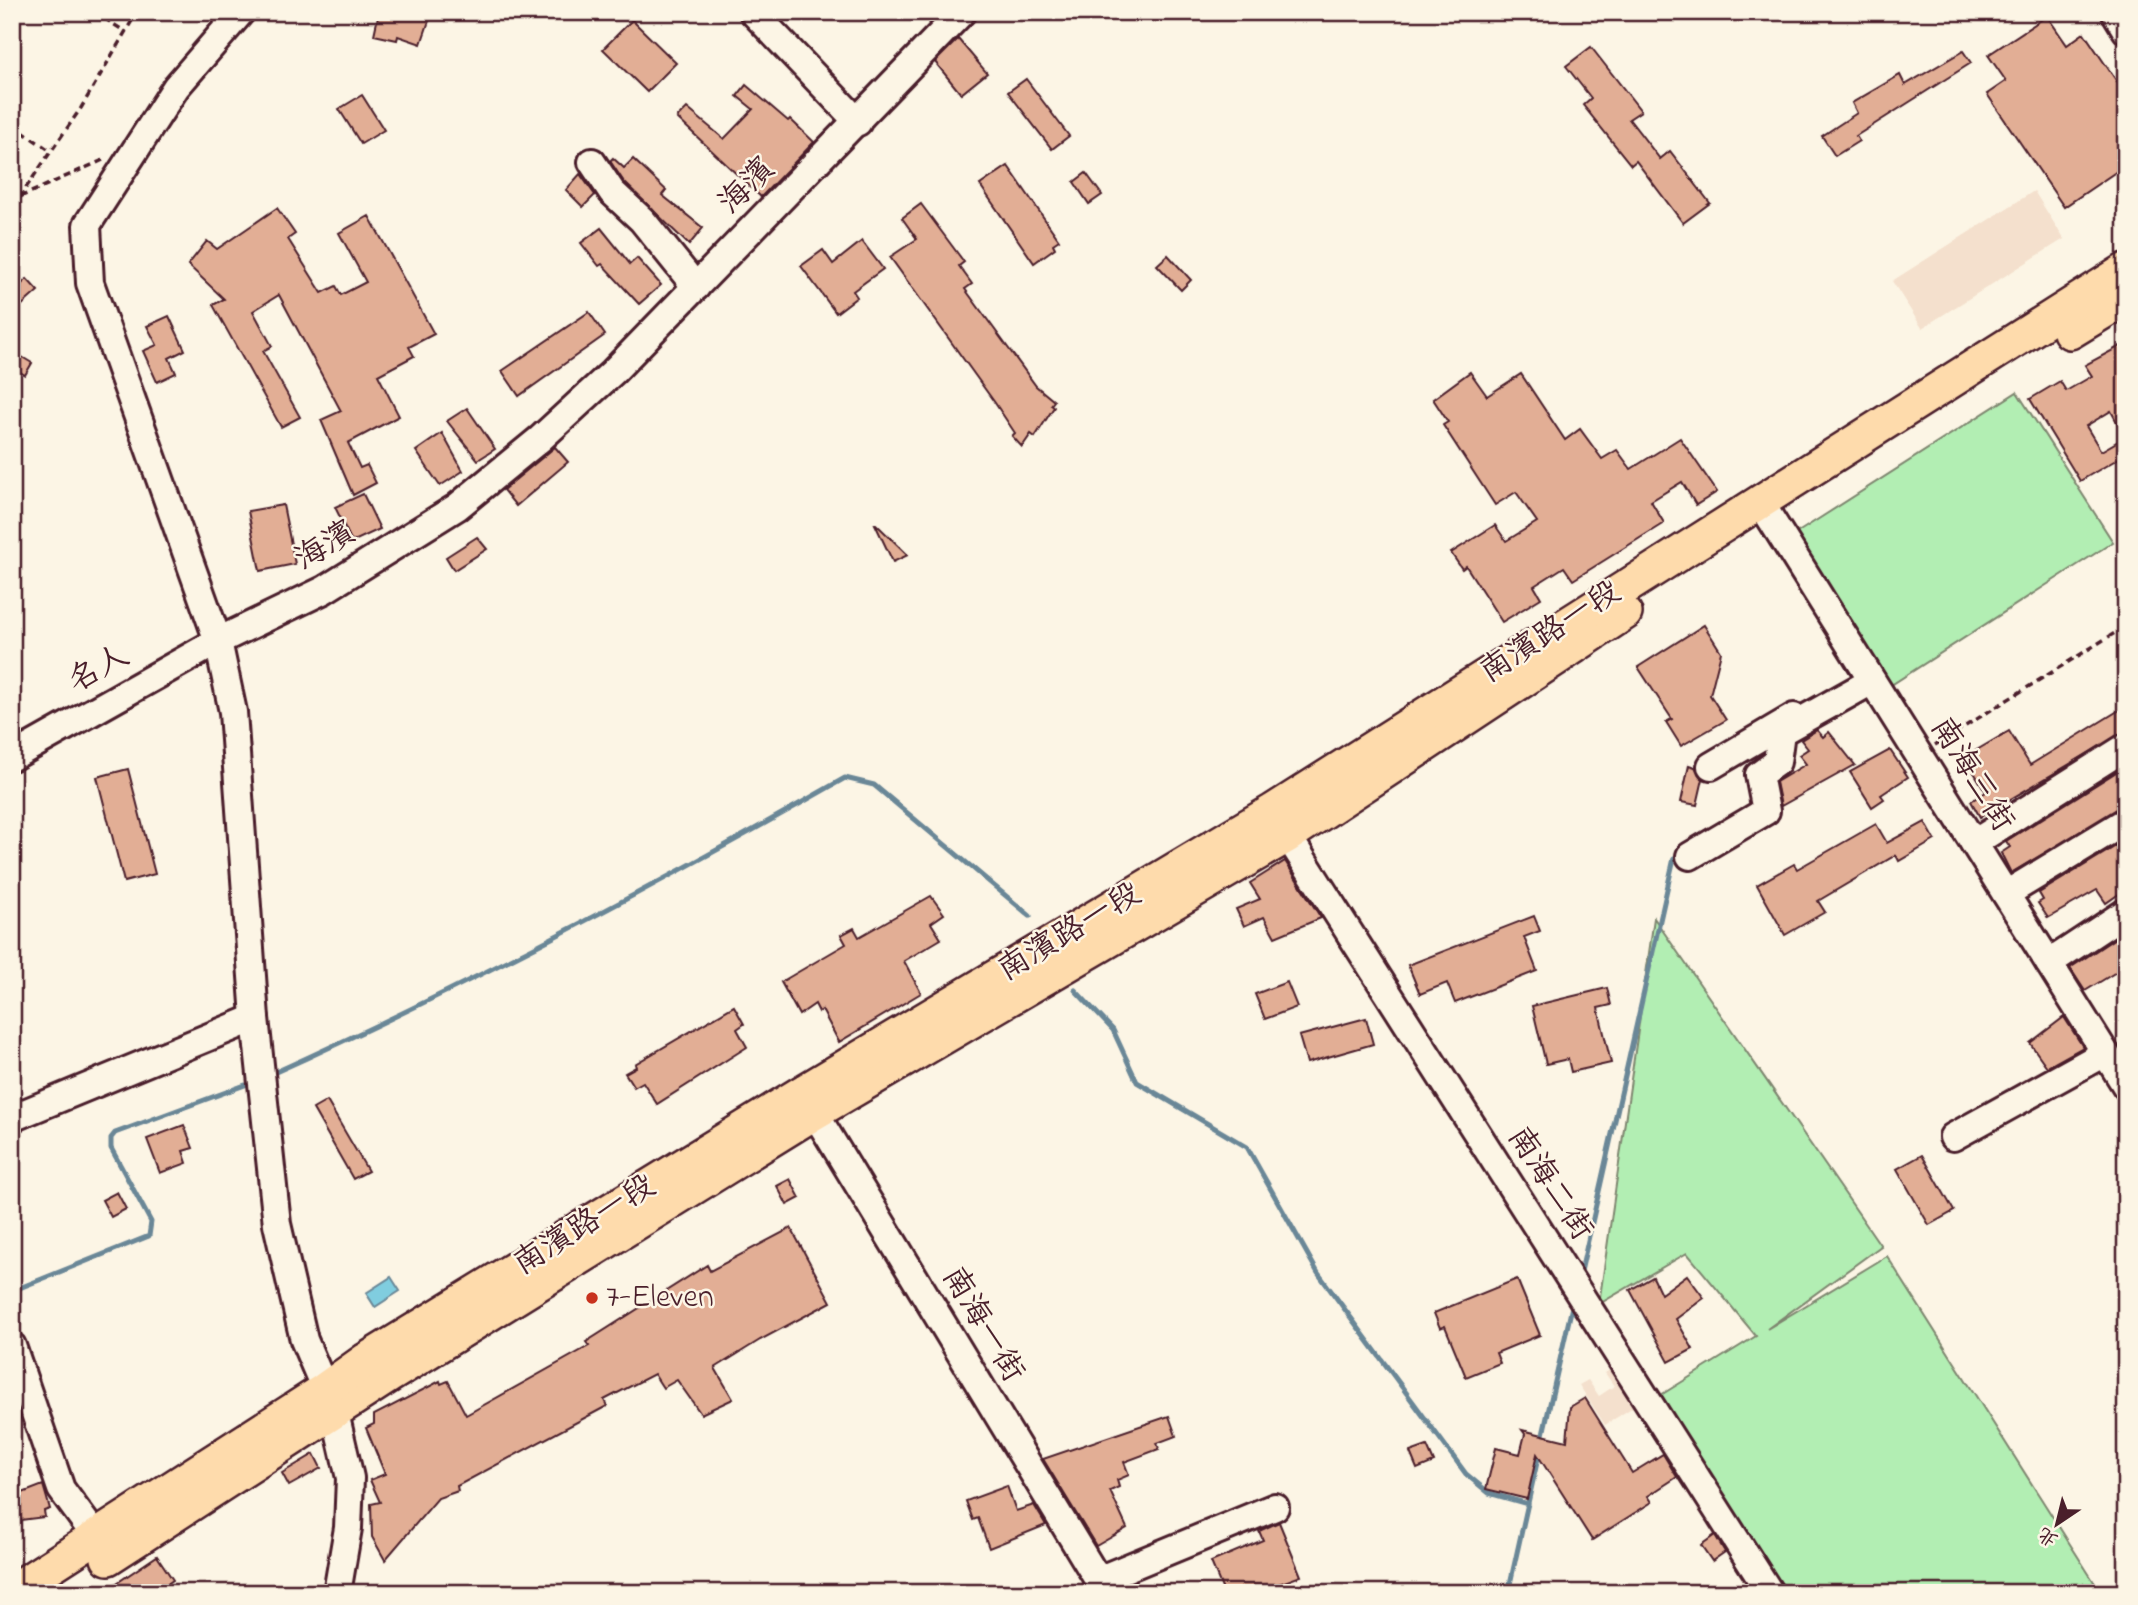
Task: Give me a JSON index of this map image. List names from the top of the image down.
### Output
{
  "streets": {
    "main road": ["南濱路一段"],
    "street": [
      "海濱",
      "名人",
      "南海三街",
      "南海二街",
      "南海一街"
    ]
  },
  "crossings": [
    ["海濱", "名人"],
    ["南濱路一段", "南海三街"],
    ["南濱路一段", "南海二街"],
    ["南濱路一段", "南海一街"]
  ],
  "places": ["7-Eleven"],
  "north": "bottom left"
}
